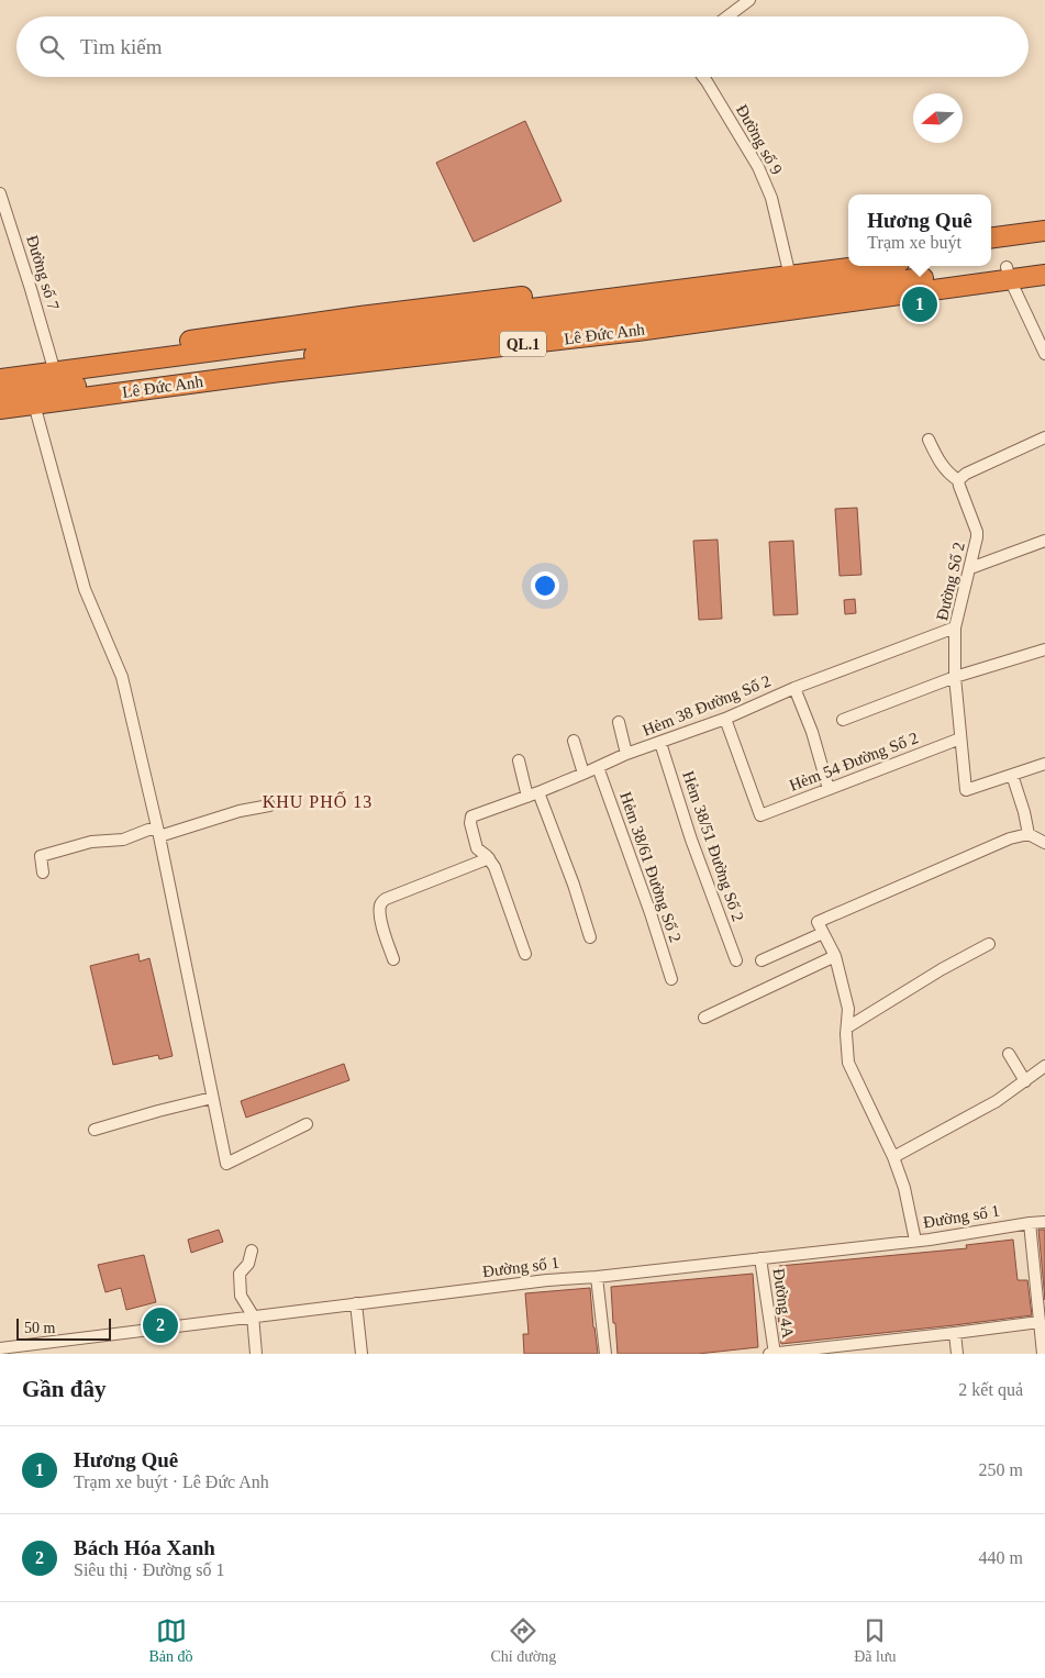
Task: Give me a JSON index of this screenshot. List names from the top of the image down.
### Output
{
  "streets": {
    "highway": ["Lê Đức Anh", "QL.1"],
    "street": [
      "Đường số 9",
      "Đường số 7",
      "Đường Số 2",
      "Hẻm 38 Đường Số 2",
      "Hẻm 54 Đường Số 2",
      "Hẻm 38/51 Đường Số 2",
      "Hẻm 38/61 Đường Số 2",
      "Đường số 1",
      "Đường 4A"
    ]
  },
  "crossings": [
    ["Đường số 9", "Lê Đức Anh"],
    ["Đường số 7", "Lê Đức Anh"],
    ["Đường Số 2", "Hẻm 38 Đường Số 2"],
    ["Đường Số 2", "Hẻm 54 Đường Số 2"],
    ["Hẻm 38 Đường Số 2", "Hẻm 54 Đường Số 2"],
    ["Hẻm 38 Đường Số 2", "Hẻm 38/51 Đường Số 2"],
    ["Hẻm 38 Đường Số 2", "Hẻm 38/61 Đường Số 2"],
    ["Đường số 1", "Đường 4A"]
  ],
  "districts": ["KHU PHỐ 13"],
  "scale_bar": "50 m",
  "north": "left",
  "page": {
    "search": "Tìm kiếm",
    "popup": ["Hương Quê", "Trạm xe buýt"],
    "pins": ["1", "2"],
    "scale": "50 m",
    "heading": ["Gần đây", "2 kết quả"],
    "list": [
      {
        "mark": "1",
        "name": "Hương Quê",
        "note": "Trạm xe buýt · Lê Đức Anh",
        "value": "250 m"
      },
      {
        "mark": "2",
        "name": "Bách Hóa Xanh",
        "note": "Siêu thị · Đường số 1",
        "value": "440 m"
      }
    ],
    "nav": ["Bản đồ", "Chỉ đường", "Đã lưu"]
  }
}
